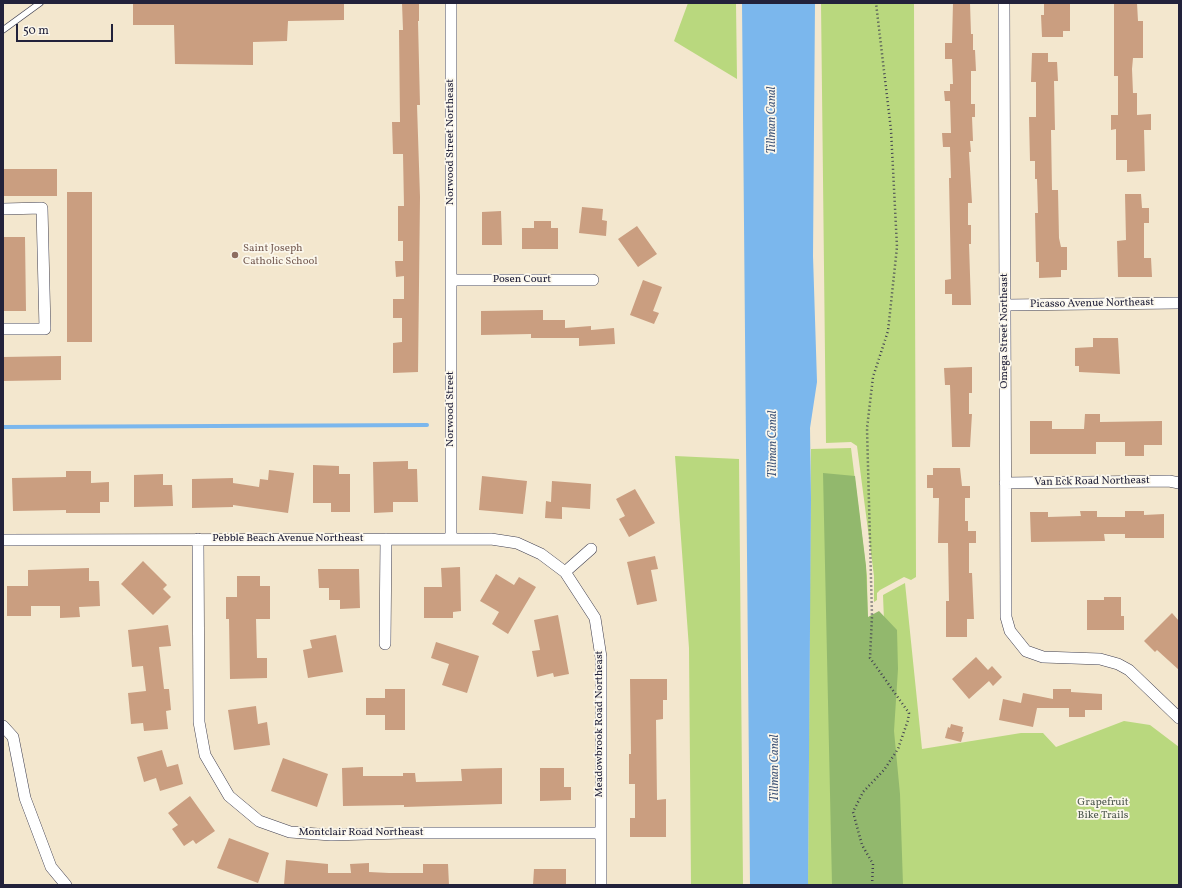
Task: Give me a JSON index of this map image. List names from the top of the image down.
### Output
{
  "streets": {
    "street": [
      "Norwood Street Northeast",
      "Posen Court",
      "Picasso Avenue Northeast",
      "Omega Street Northeast",
      "Norwood Street",
      "Van Eck Road Northeast",
      "Pebble Beach Avenue Northeast",
      "Meadowbrook Road Northeast",
      "Montclair Road Northeast"
    ]
  },
  "crossings": [
    ["Norwood Street Northeast", "Posen Court"],
    ["Norwood Street Northeast", "Norwood Street"],
    ["Posen Court", "Norwood Street"],
    ["Picasso Avenue Northeast", "Omega Street Northeast"],
    ["Omega Street Northeast", "Van Eck Road Northeast"],
    ["Norwood Street", "Pebble Beach Avenue Northeast"],
    ["Pebble Beach Avenue Northeast", "Meadowbrook Road Northeast"],
    ["Pebble Beach Avenue Northeast", "Montclair Road Northeast"],
    ["Meadowbrook Road Northeast", "Montclair Road Northeast"]
  ],
  "water": ["Tillman Canal"],
  "parks": ["Grapefruit Bike Trails"],
  "places": ["Saint Joseph Catholic School"],
  "scale_bar": "50 m"
}
